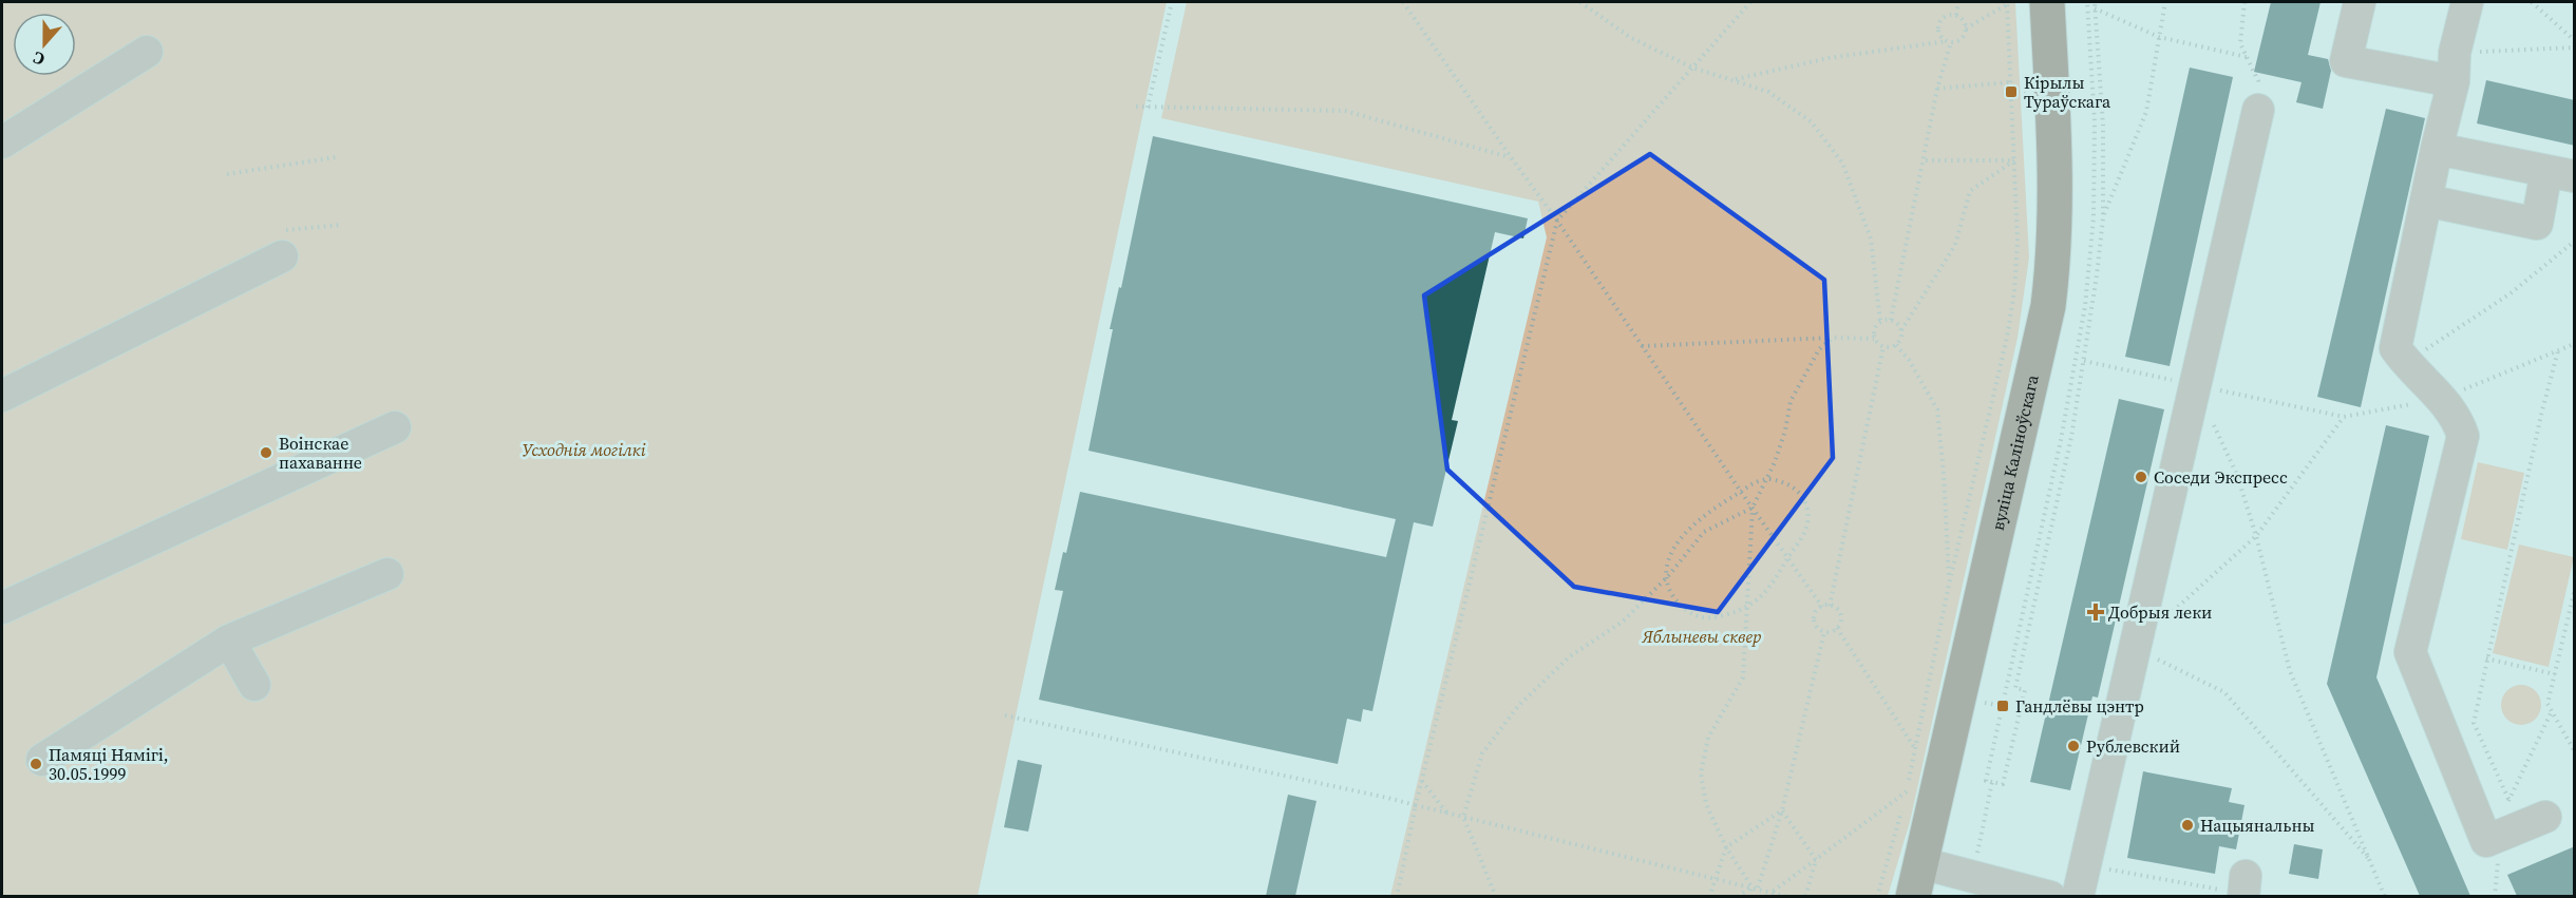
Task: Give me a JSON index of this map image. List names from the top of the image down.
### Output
{
  "streets": {
    "main road": ["вуліца Каліноўскага"]
  },
  "parks": ["Усходнія могілкі", "Яблыневы сквер"],
  "places": {
    "transit": ["Кірылы Тураўскага", "Гандлёвы цэнтр"],
    "other": [
      "Воінскае пахаванне",
      "Соседи Экспресс",
      "Рублевский",
      "Памяці Нямігі, 30.05.1999",
      "Нацыянальны"
    ],
    "health": ["Добрыя леки"]
  },
  "north": "bottom"
}
